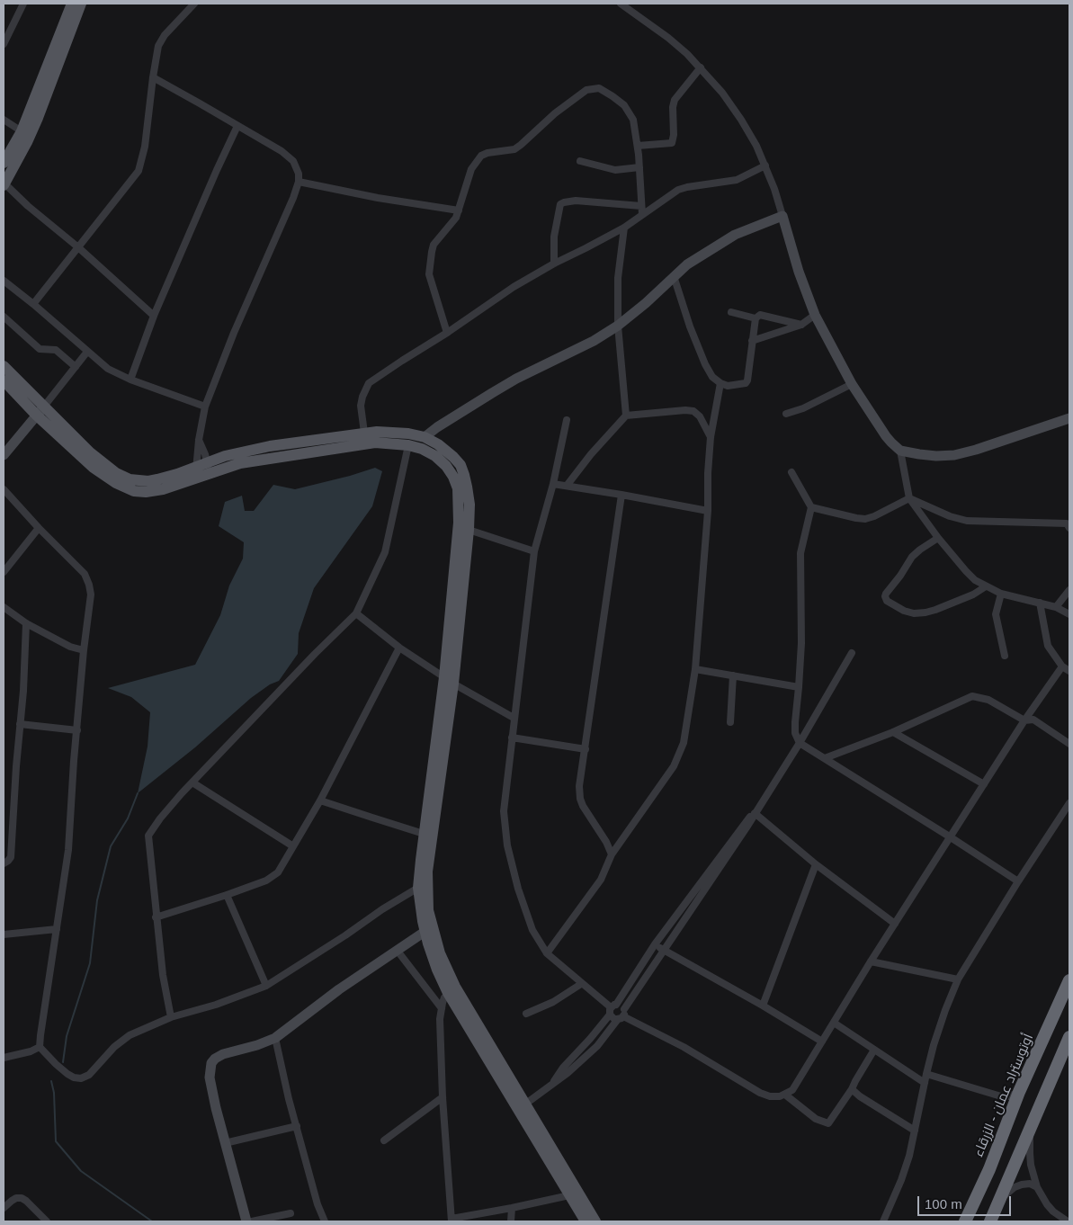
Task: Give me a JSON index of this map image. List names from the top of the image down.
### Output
{
  "streets": {
    "highway": ["أوتوستراد عمان - الزرقاء"]
  },
  "scale_bar": "100 m"
}
